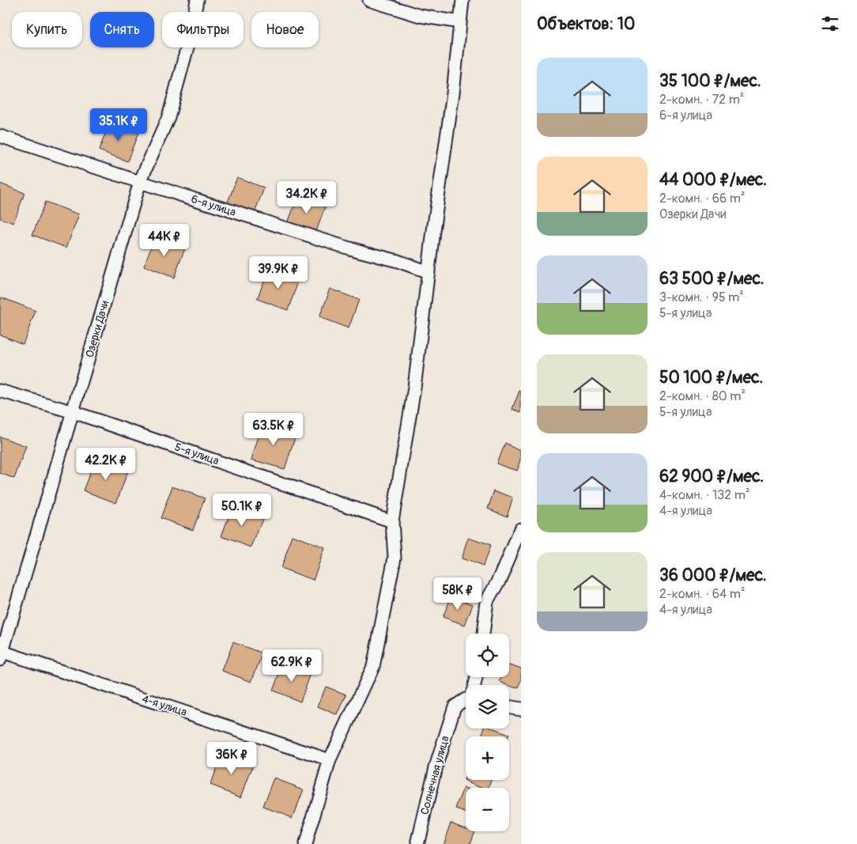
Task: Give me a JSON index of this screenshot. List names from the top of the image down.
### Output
{
  "streets": {
    "street": [
      "6-я улица",
      "Озерки Дачи",
      "5-я улица",
      "4-я улица",
      "Солнечная улица"
    ]
  },
  "crossings": [
    ["6-я улица", "Озерки Дачи"],
    ["Озерки Дачи", "5-я улица"],
    ["Озерки Дачи", "4-я улица"]
  ],
  "page": {
    "heading": "Объектов: 10",
    "chip": [
      "Купить",
      "Снять",
      "Фильтры",
      "Новое"
    ],
    "list": [
      {
        "name": "35 100 ₽/мес.",
        "note": "2-комн. · 72 m² · 6-я улица"
      },
      {
        "name": "44 000 ₽/мес.",
        "note": "2-комн. · 66 m² · Озерки Дачи"
      },
      {
        "name": "63 500 ₽/мес.",
        "note": "3-комн. · 95 m² · 5-я улица"
      },
      {
        "name": "50 100 ₽/мес.",
        "note": "2-комн. · 80 m² · 5-я улица"
      },
      {
        "name": "62 900 ₽/мес.",
        "note": "4-комн. · 132 m² · 4-я улица"
      },
      {
        "name": "36 000 ₽/мес.",
        "note": "2-комн. · 64 m² · 4-я улица"
      }
    ],
    "price": [
      "35.1K ₽",
      "34.2K ₽",
      "44K ₽",
      "39.9K ₽",
      "63.5K ₽",
      "42.2K ₽",
      "50.1K ₽",
      "58K ₽",
      "62.9K ₽",
      "36K ₽"
    ],
    "map_buttons": ["+", "−"]
  }
}
